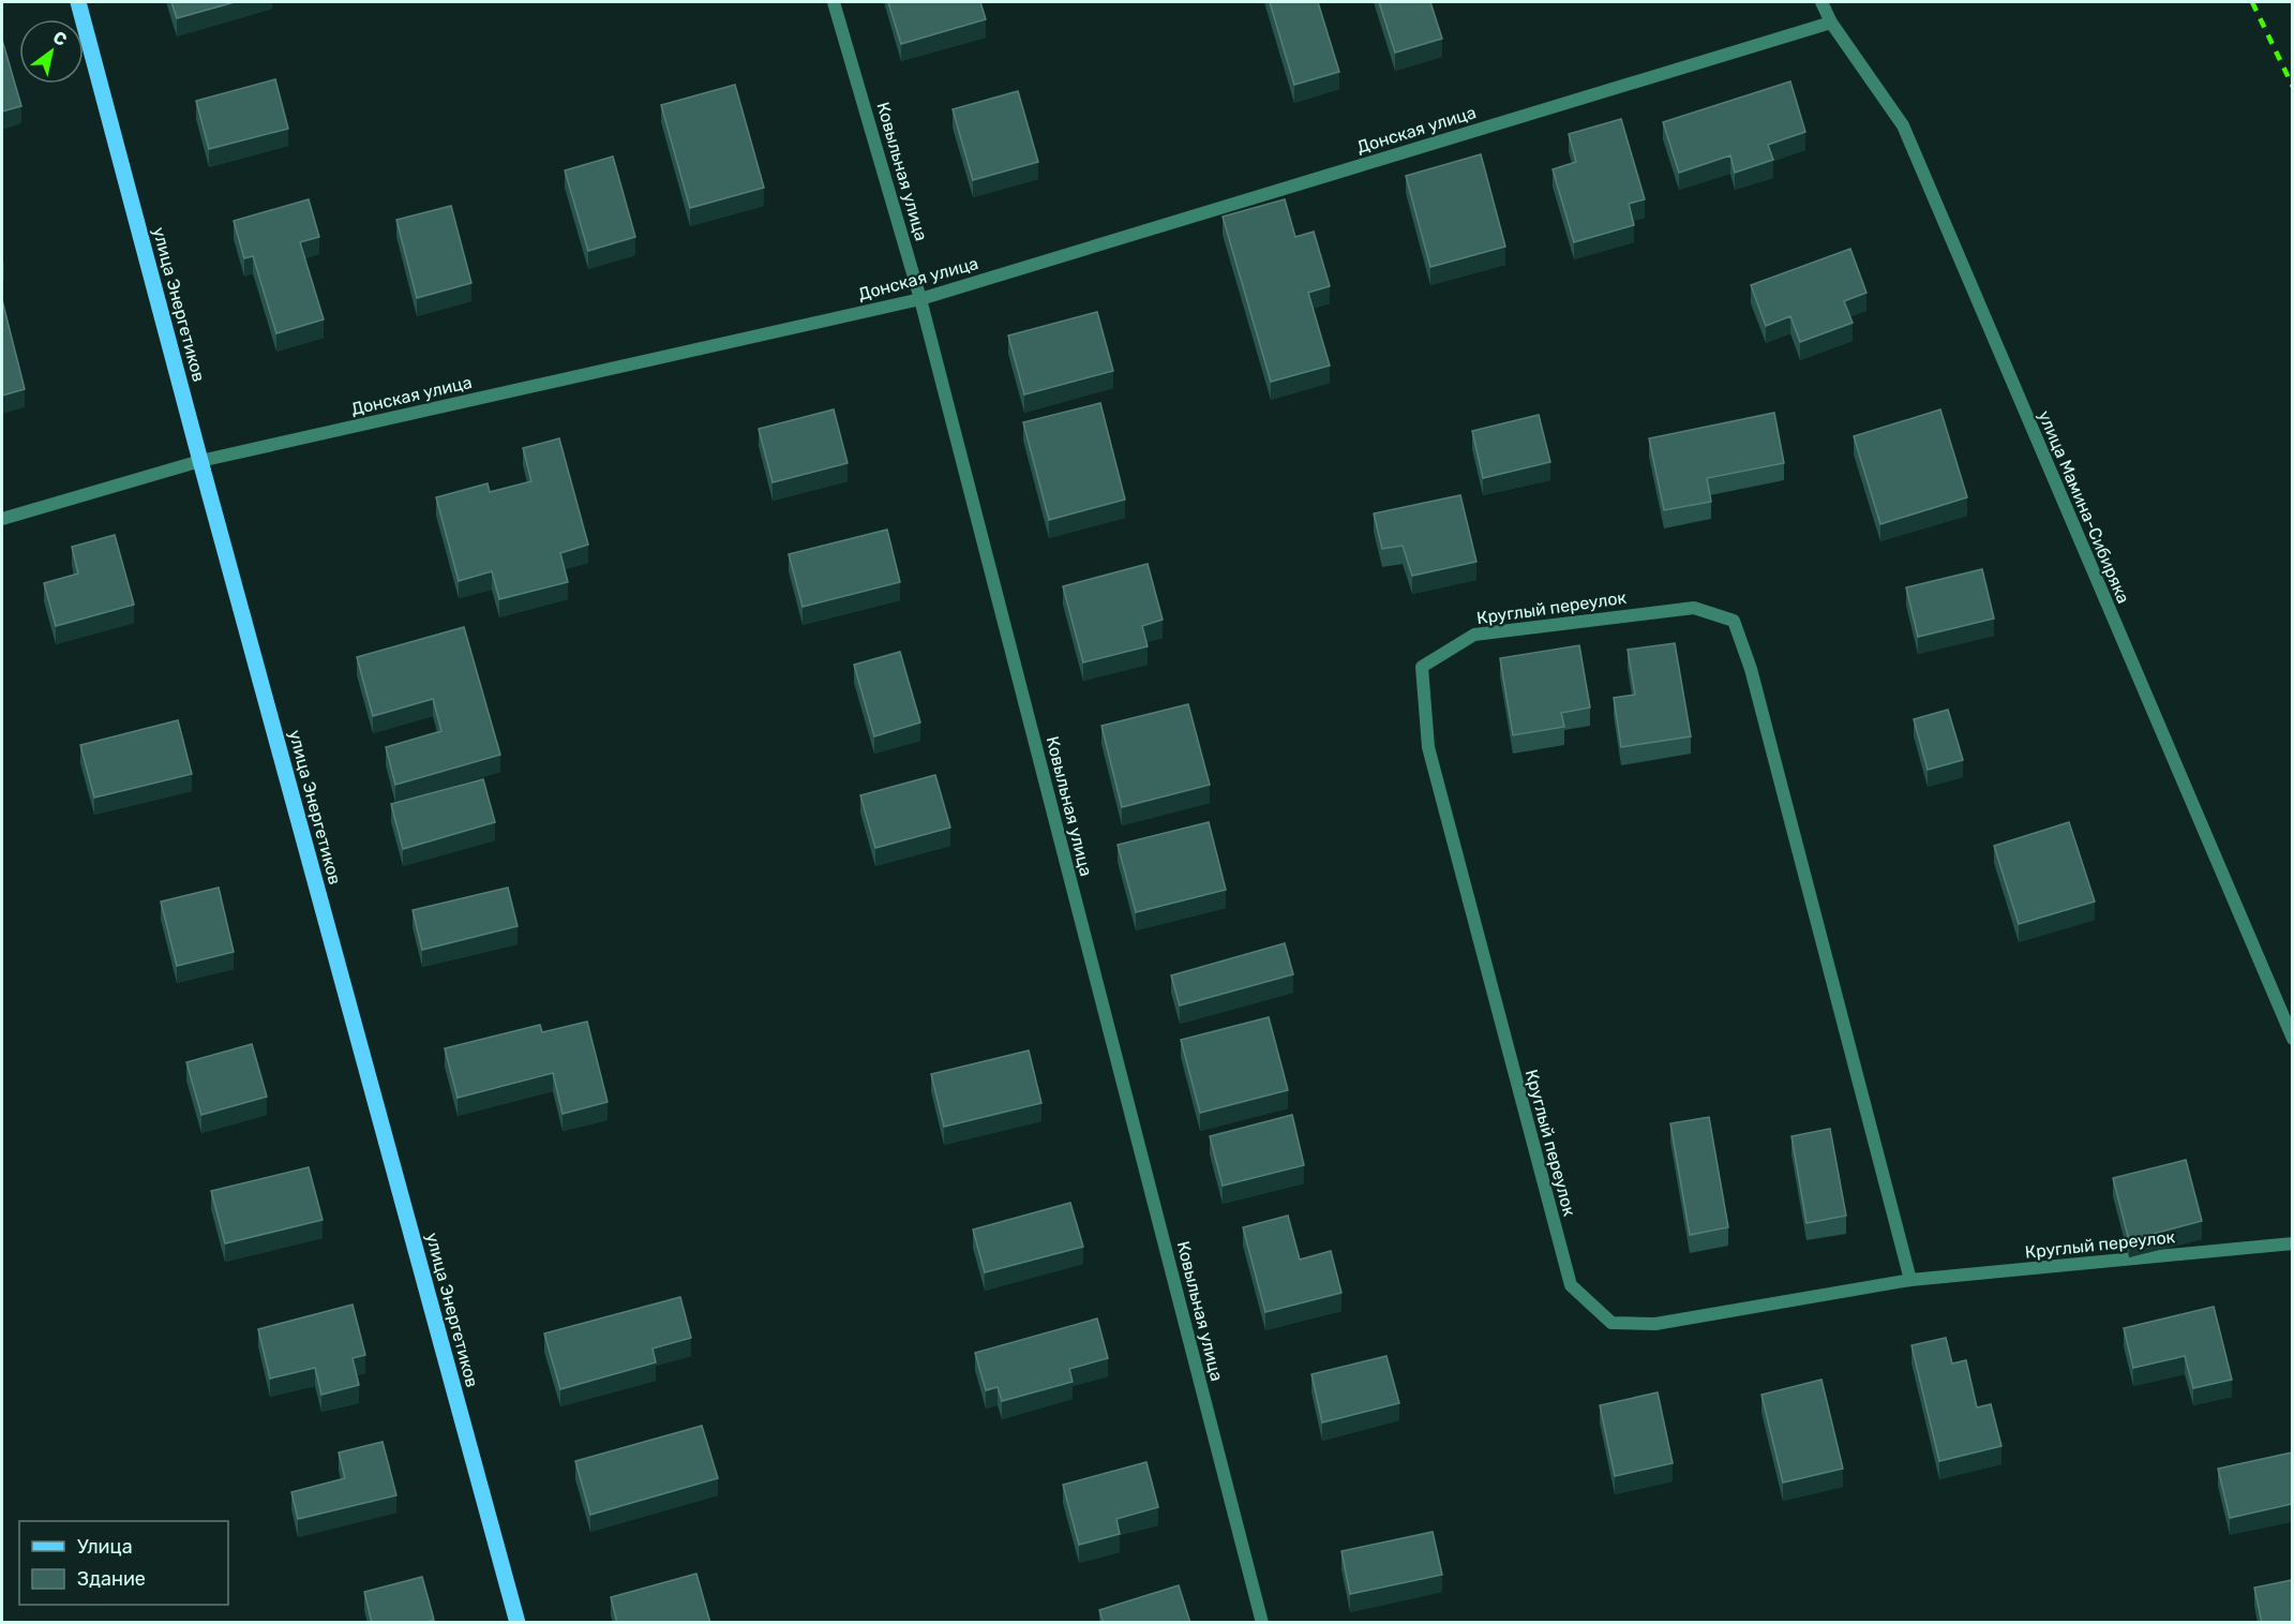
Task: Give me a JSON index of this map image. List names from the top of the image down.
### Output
{
  "streets": {
    "main road": ["улица Энергетиков"],
    "street": [
      "Донская улица",
      "Ковыльная улица",
      "улица Мамина-Сибиряка",
      "Круглый переулок"
    ]
  },
  "crossings": [
    ["Донская улица", "Ковыльная улица"],
    ["Донская улица", "улица Энергетиков"],
    ["Донская улица", "улица Мамина-Сибиряка"]
  ],
  "legend": ["Улица", "Здание"],
  "north": "top right"
}
